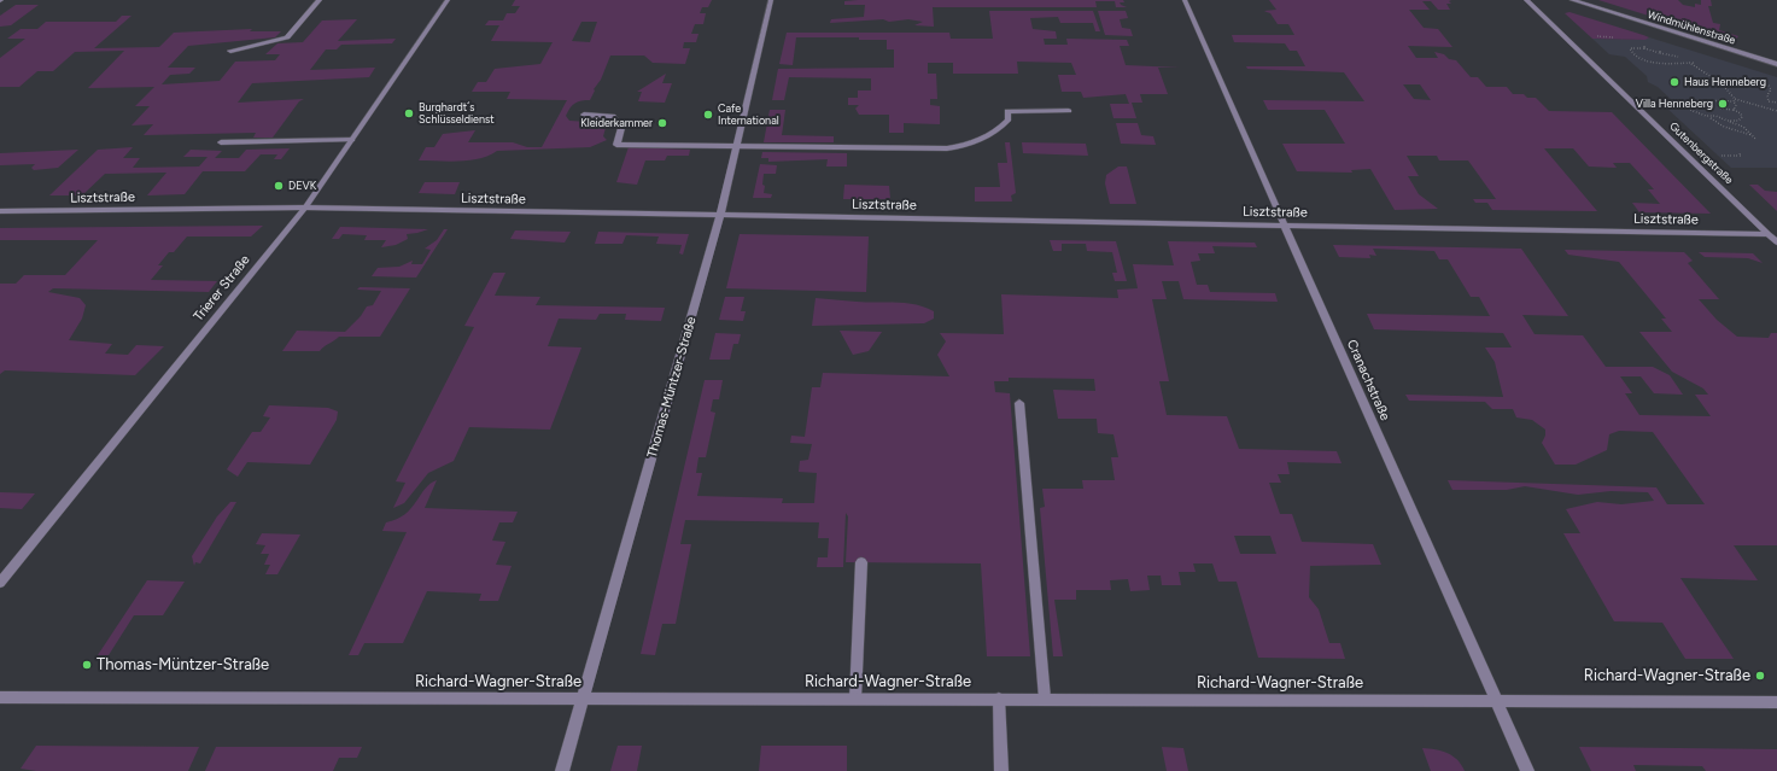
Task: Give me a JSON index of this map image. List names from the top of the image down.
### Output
{
  "streets": {
    "street": [
      "Windmühlenstraße",
      "Gutenbergstraße",
      "Lisztstraße",
      "Trierer Straße",
      "Cranachstraße",
      "Thomas-Müntzer-Straße",
      "Richard-Wagner-Straße"
    ]
  },
  "crossings": [
    ["Gutenbergstraße", "Lisztstraße"],
    ["Lisztstraße", "Trierer Straße"],
    ["Lisztstraße", "Cranachstraße"],
    ["Lisztstraße", "Thomas-Müntzer-Straße"],
    ["Cranachstraße", "Richard-Wagner-Straße"],
    ["Thomas-Müntzer-Straße", "Richard-Wagner-Straße"]
  ],
  "places": [
    "Haus Henneberg",
    "Villa Henneberg",
    "Burghardt´s Schlüsseldienst",
    "Cafe International",
    "Kleiderkammer",
    "DEVK",
    "Thomas-Müntzer-Straße",
    "Richard-Wagner-Straße"
  ]
}
